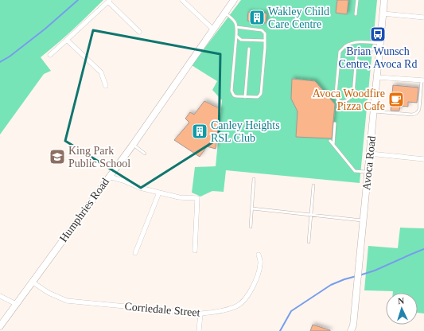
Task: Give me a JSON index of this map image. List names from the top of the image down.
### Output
{
  "streets": {
    "street": ["Avoca Road", "Humphries Road", "Corriedale Street"]
  },
  "crossings": [
    ["Humphries Road", "Corriedale Street"]
  ],
  "places": {
    "building": ["Wakley Child Care Centre", "Canley Heights RSL Club"],
    "bus stop": ["Brian Wunsch Centre, Avoca Rd"],
    "cafe": ["Avoca Woodfire Pizza Cafe"],
    "school or university": ["King Park Public School"]
  },
  "north": "top"
}
